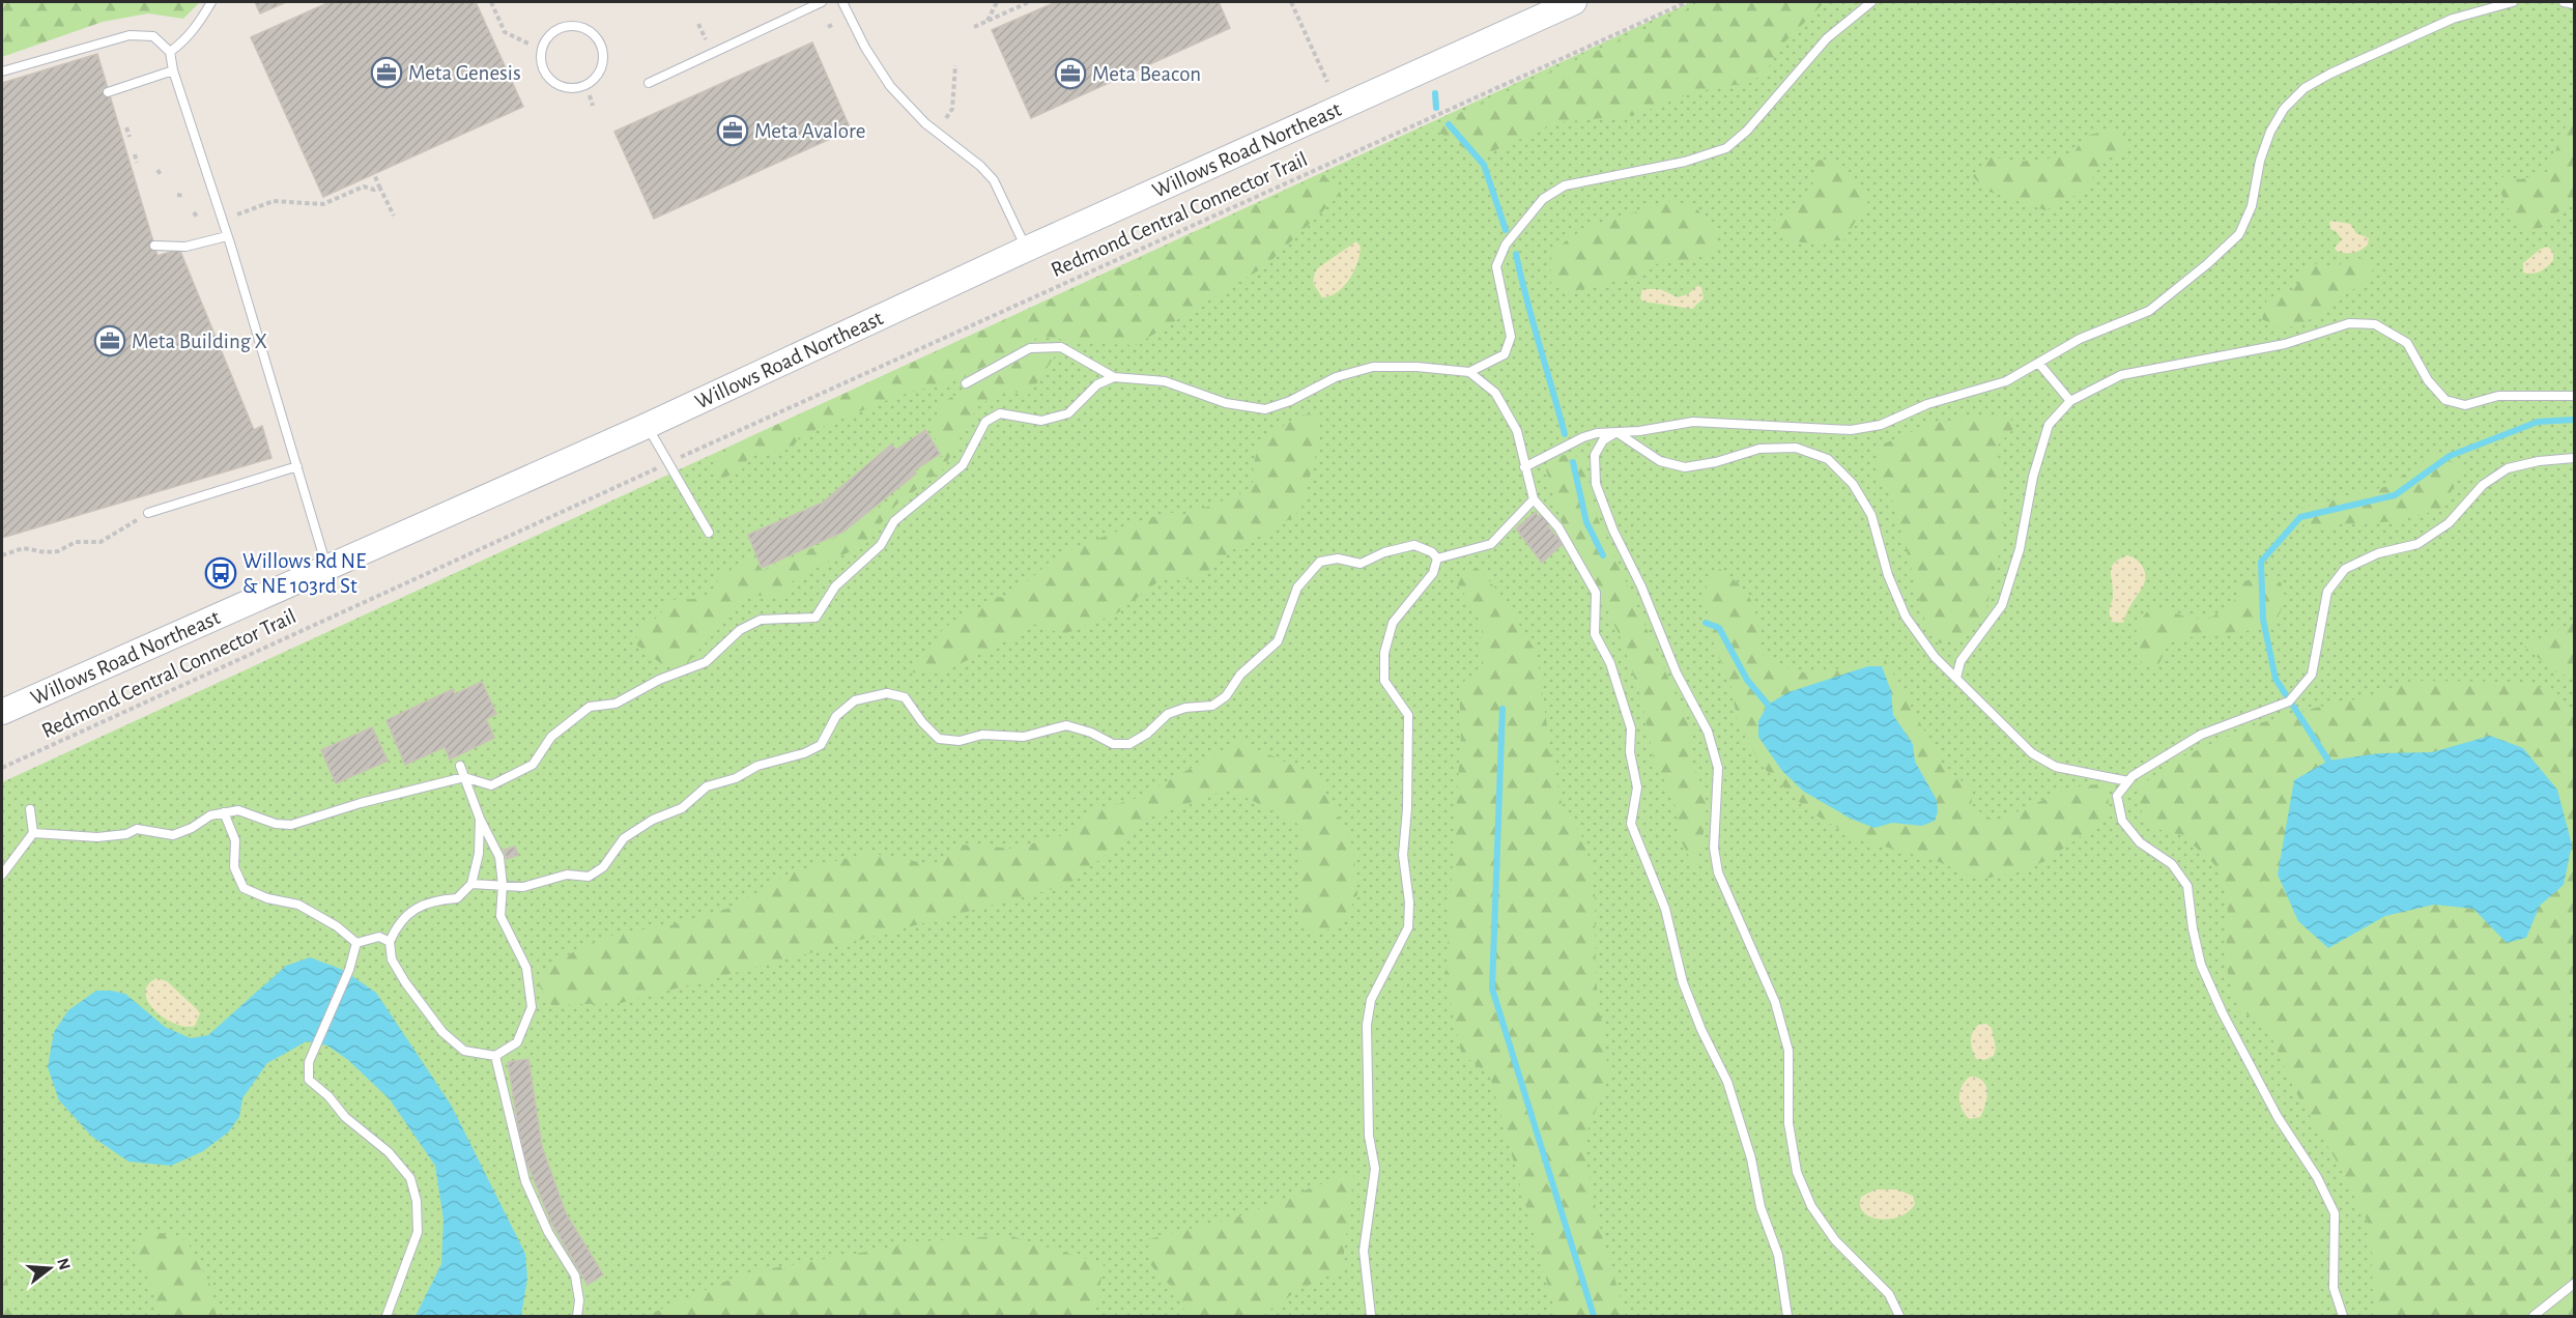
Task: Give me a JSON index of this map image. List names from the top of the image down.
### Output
{
  "streets": {
    "main road": ["Willows Road Northeast"],
    "path": ["Redmond Central Connector Trail"]
  },
  "places": {
    "office": [
      "Meta Genesis",
      "Meta Beacon",
      "Meta Avalore",
      "Meta Building X"
    ],
    "bus stop": ["Willows Rd NE & NE 103rd St"]
  },
  "north": "right"
}
